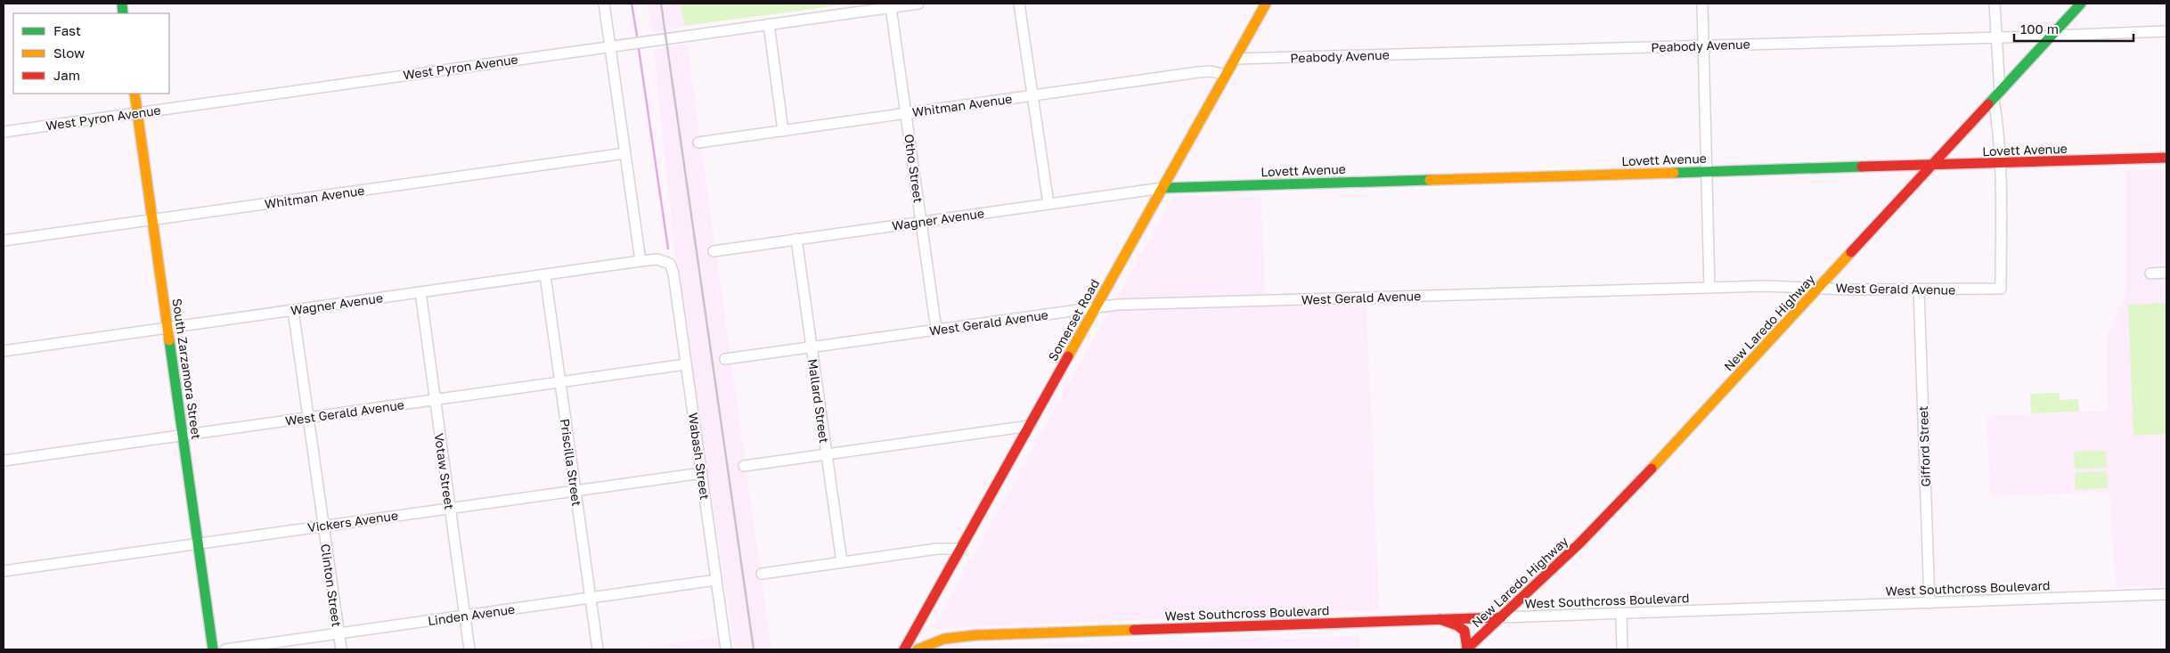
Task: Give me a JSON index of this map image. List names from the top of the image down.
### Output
{
  "streets": {
    "main road": [
      "Lovett Avenue",
      "Somerset Road",
      "New Laredo Highway",
      "South Zarzamora Street",
      "West Southcross Boulevard"
    ],
    "street": [
      "Peabody Avenue",
      "West Pyron Avenue",
      "Whitman Avenue",
      "Otho Street",
      "Wagner Avenue",
      "West Gerald Avenue",
      "Mallard Street",
      "Gifford Street",
      "Wabash Street",
      "Priscilla Street",
      "Votaw Street",
      "Vickers Avenue",
      "Clinton Street",
      "Linden Avenue"
    ]
  },
  "crossings": [
    ["Peabody Avenue", "Somerset Road"],
    ["Peabody Avenue", "New Laredo Highway"],
    ["West Pyron Avenue", "Otho Street"],
    ["West Pyron Avenue", "South Zarzamora Street"],
    ["Whitman Avenue", "Otho Street"],
    ["Whitman Avenue", "Somerset Road"],
    ["Whitman Avenue", "South Zarzamora Street"],
    ["Lovett Avenue", "Wagner Avenue"],
    ["Lovett Avenue", "West Gerald Avenue"],
    ["Lovett Avenue", "Somerset Road"],
    ["Lovett Avenue", "New Laredo Highway"],
    ["Otho Street", "Wagner Avenue"],
    ["Otho Street", "West Gerald Avenue"],
    ["Wagner Avenue", "Somerset Road"],
    ["Wagner Avenue", "South Zarzamora Street"],
    ["Wagner Avenue", "Mallard Street"],
    ["Wagner Avenue", "Wabash Street"],
    ["Wagner Avenue", "Priscilla Street"],
    ["Wagner Avenue", "Votaw Street"],
    ["Wagner Avenue", "Clinton Street"],
    ["West Gerald Avenue", "Somerset Road"],
    ["West Gerald Avenue", "New Laredo Highway"],
    ["West Gerald Avenue", "South Zarzamora Street"],
    ["West Gerald Avenue", "Mallard Street"],
    ["West Gerald Avenue", "Gifford Street"],
    ["West Gerald Avenue", "Wabash Street"],
    ["West Gerald Avenue", "Priscilla Street"],
    ["West Gerald Avenue", "Votaw Street"],
    ["West Gerald Avenue", "Clinton Street"],
    ["New Laredo Highway", "West Southcross Boulevard"],
    ["South Zarzamora Street", "Vickers Avenue"],
    ["Gifford Street", "West Southcross Boulevard"],
    ["Wabash Street", "Vickers Avenue"],
    ["Wabash Street", "Linden Avenue"],
    ["Priscilla Street", "Vickers Avenue"],
    ["Priscilla Street", "Linden Avenue"],
    ["Votaw Street", "Vickers Avenue"],
    ["Votaw Street", "Linden Avenue"],
    ["Vickers Avenue", "Clinton Street"],
    ["Clinton Street", "Linden Avenue"]
  ],
  "legend": ["Fast", "Slow", "Jam"],
  "scale_bar": "100 m"
}
